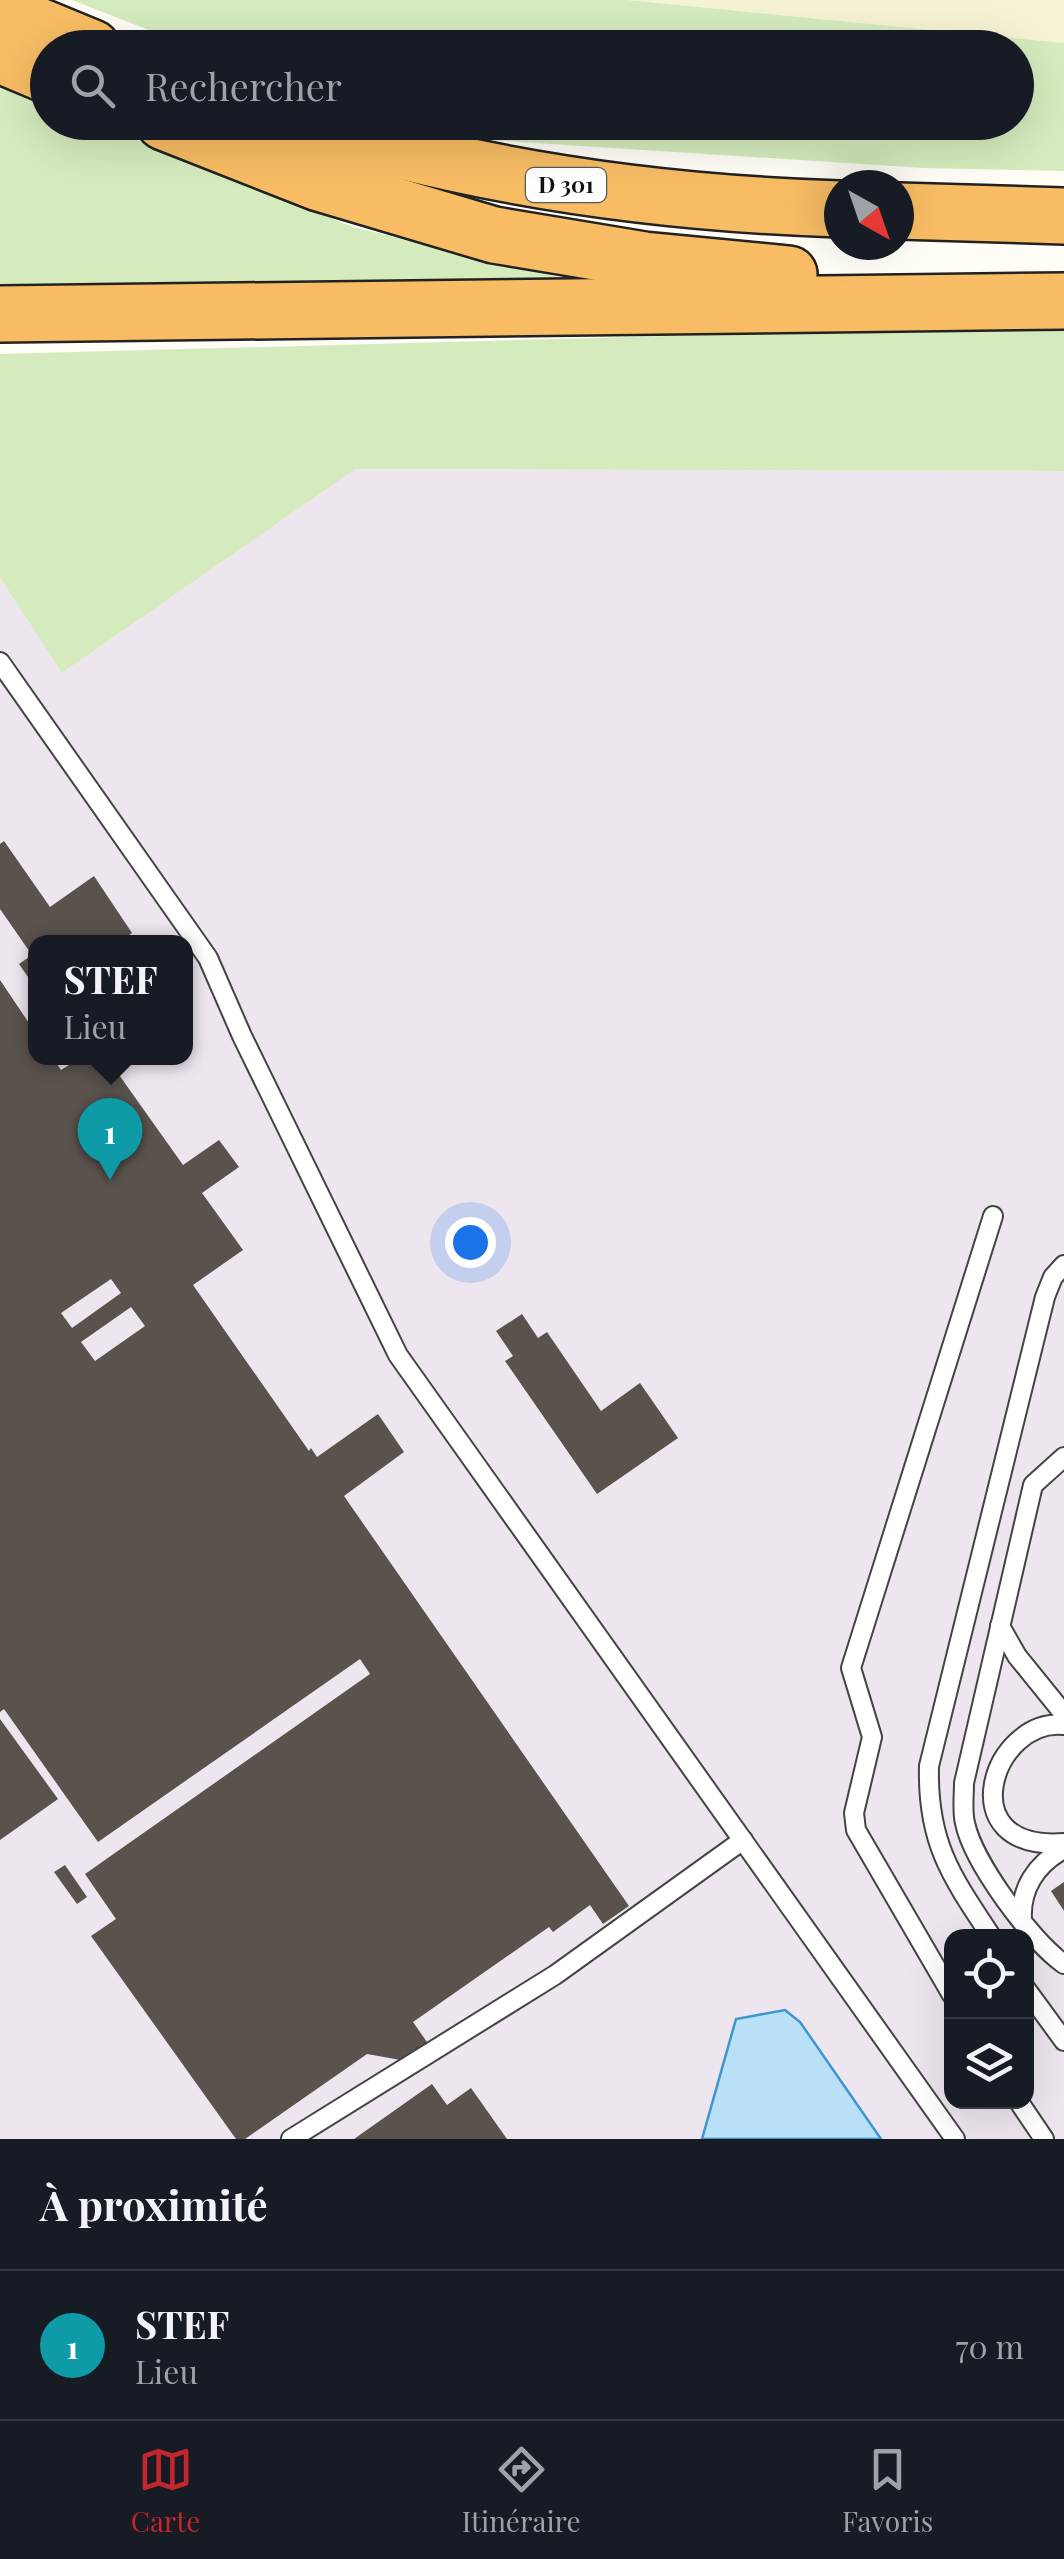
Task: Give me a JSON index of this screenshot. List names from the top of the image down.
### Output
{
  "streets": {
    "highway": ["D 301"]
  },
  "north": "bottom right",
  "page": {
    "search": "Rechercher",
    "popup": ["STEF", "Lieu"],
    "pins": "1",
    "heading": "À proximité",
    "list": [
      {
        "mark": "1",
        "name": "STEF",
        "note": "Lieu",
        "value": "70 m"
      }
    ],
    "nav": ["Carte", "Itinéraire", "Favoris"]
  }
}
